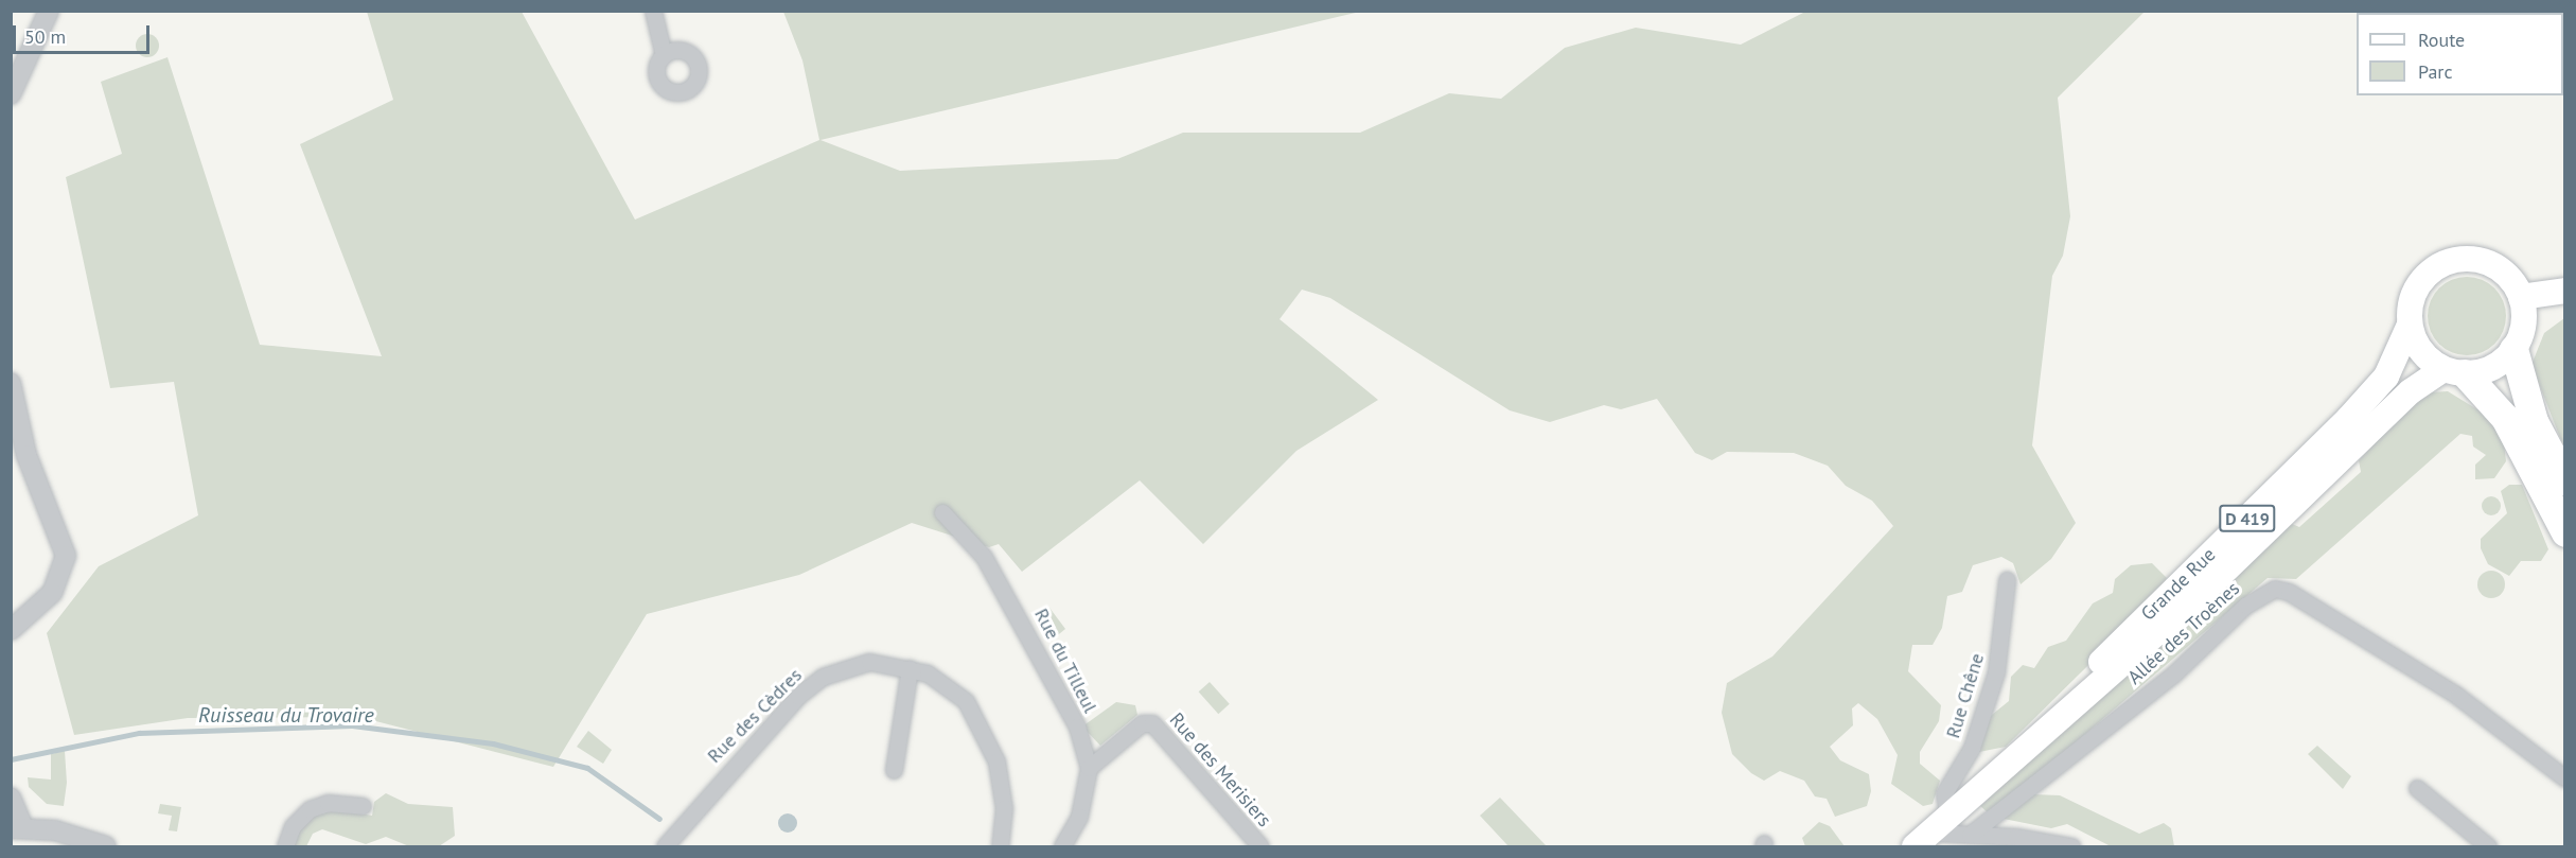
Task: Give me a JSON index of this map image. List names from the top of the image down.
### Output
{
  "streets": {
    "main road": ["D 419", "Grande Rue"],
    "street": [
      "Allée des Troènes",
      "Rue du Tilleul",
      "Rue Chêne",
      "Rue des Cèdres",
      "Rue des Merisiers"
    ]
  },
  "crossings": [
    ["D 419", "Grande Rue"],
    ["D 419", "Rue Chêne"],
    ["Rue du Tilleul", "Rue des Merisiers"]
  ],
  "water": ["Ruisseau du Trovaire"],
  "legend": ["Route", "Parc"],
  "scale_bar": "50 m"
}
